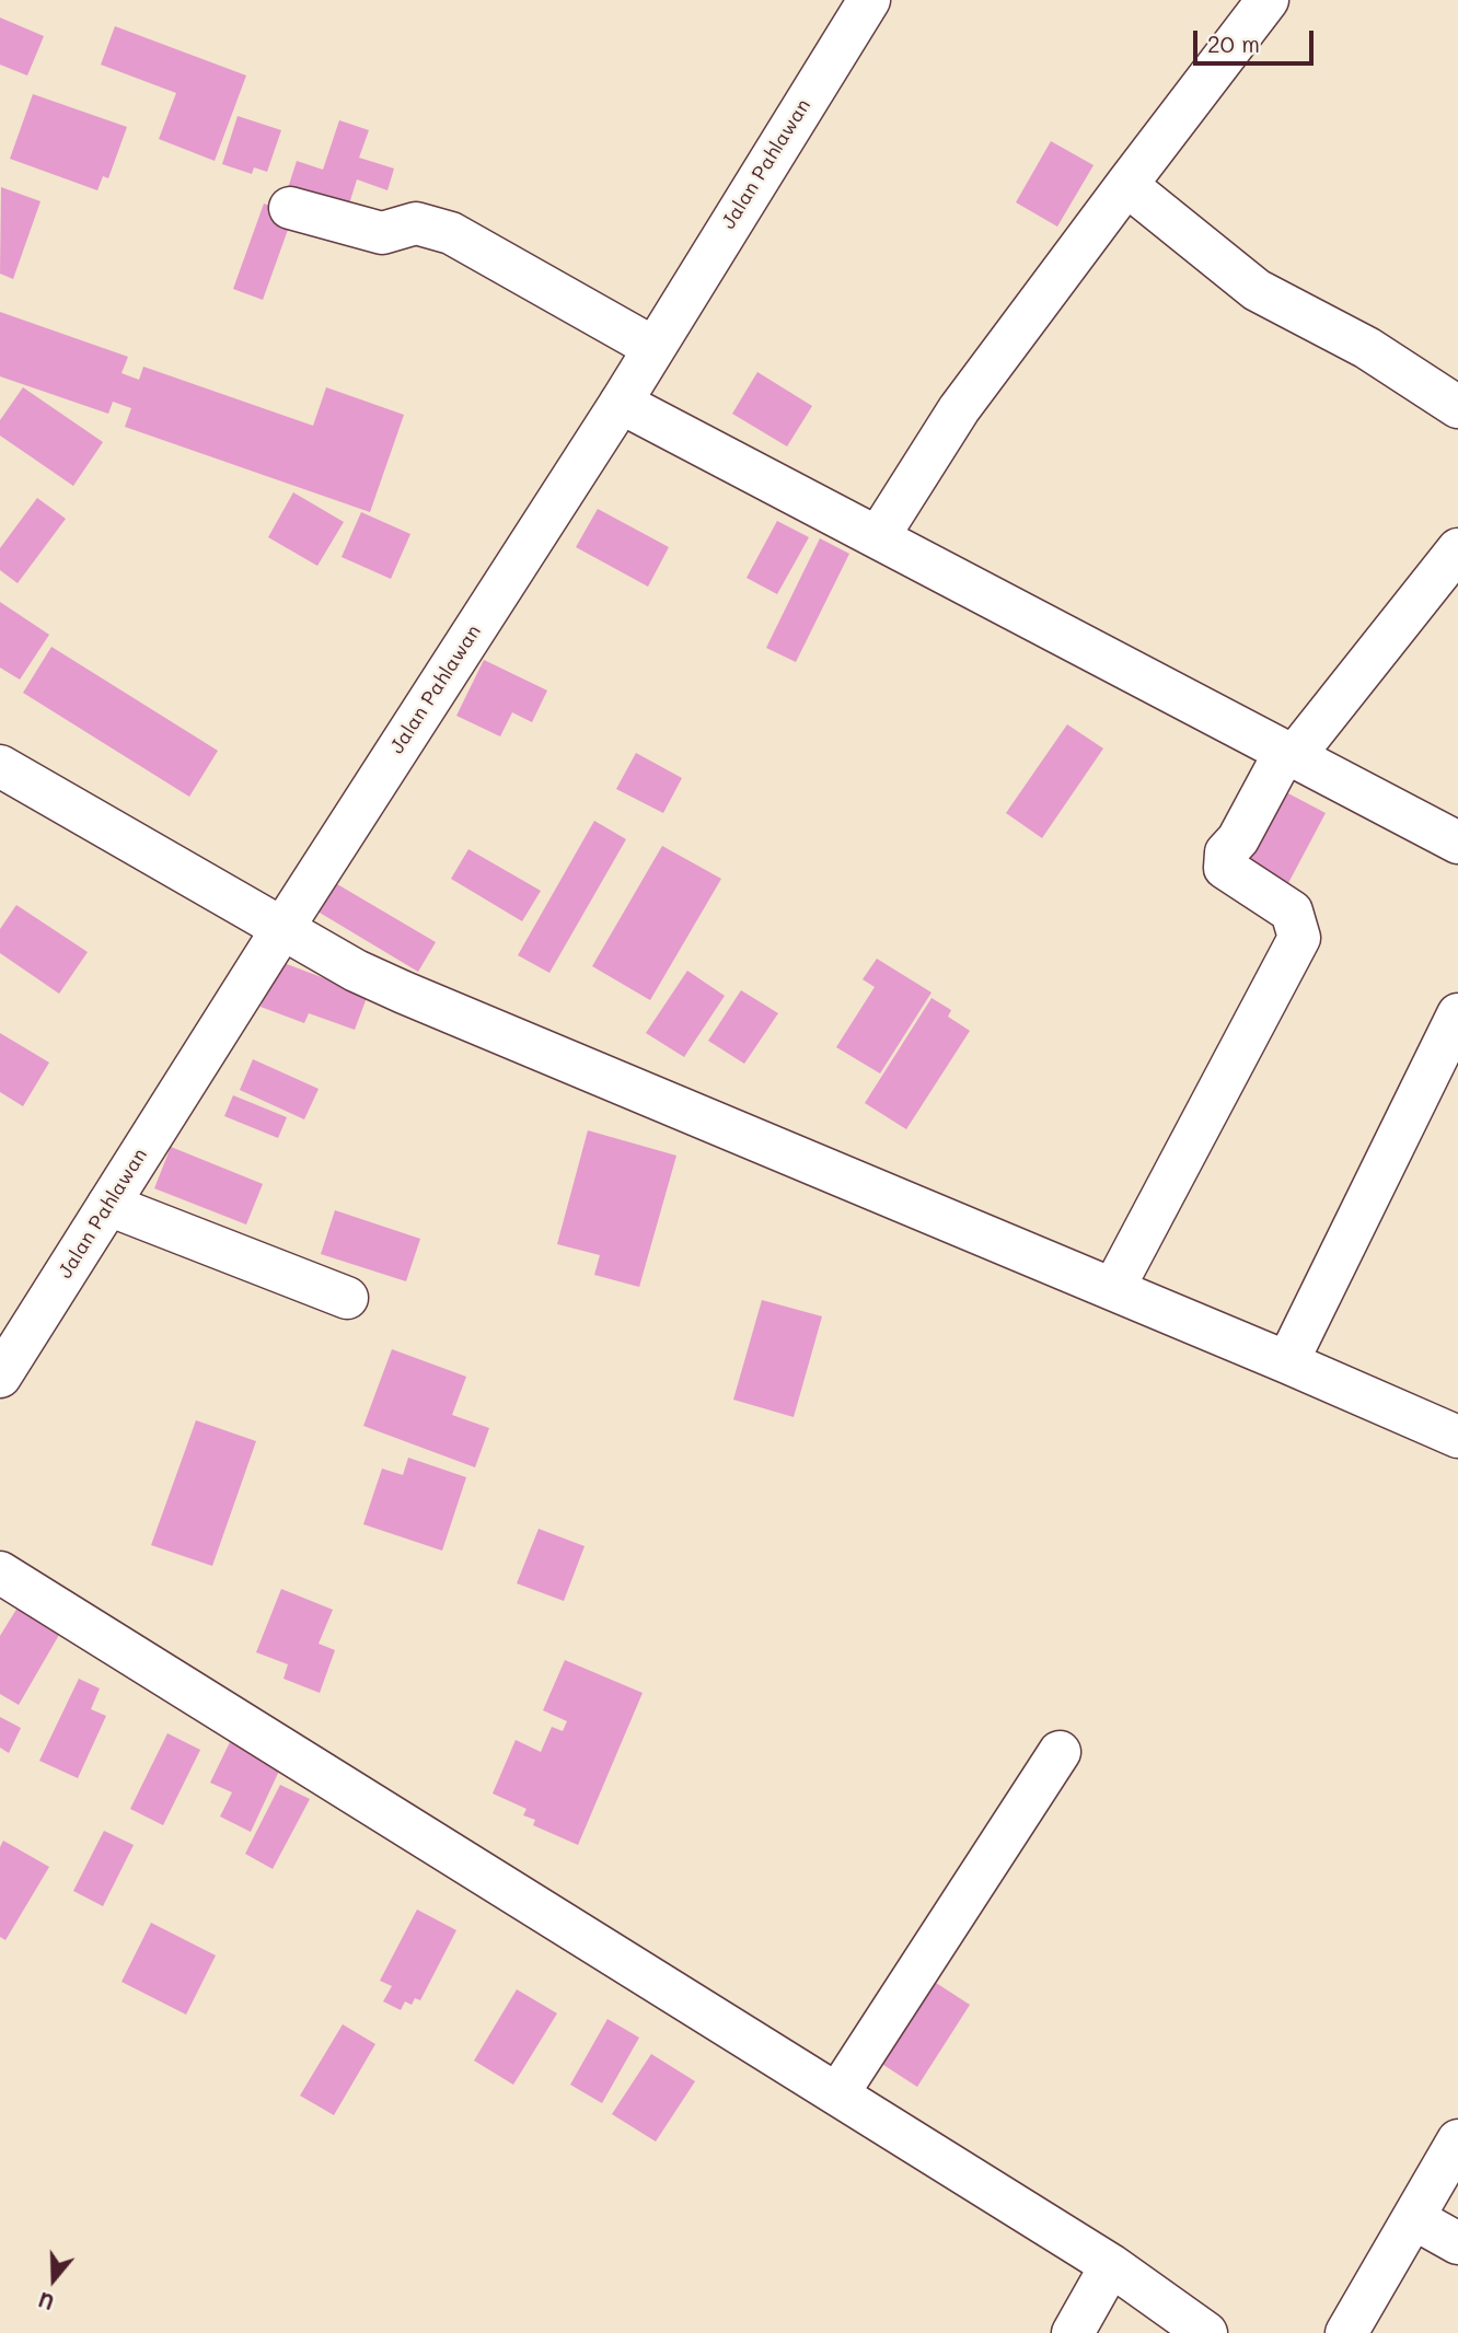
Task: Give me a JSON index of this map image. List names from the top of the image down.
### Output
{
  "streets": {
    "main road": ["Jalan Pahlawan"]
  },
  "scale_bar": "20 m",
  "north": "bottom"
}
